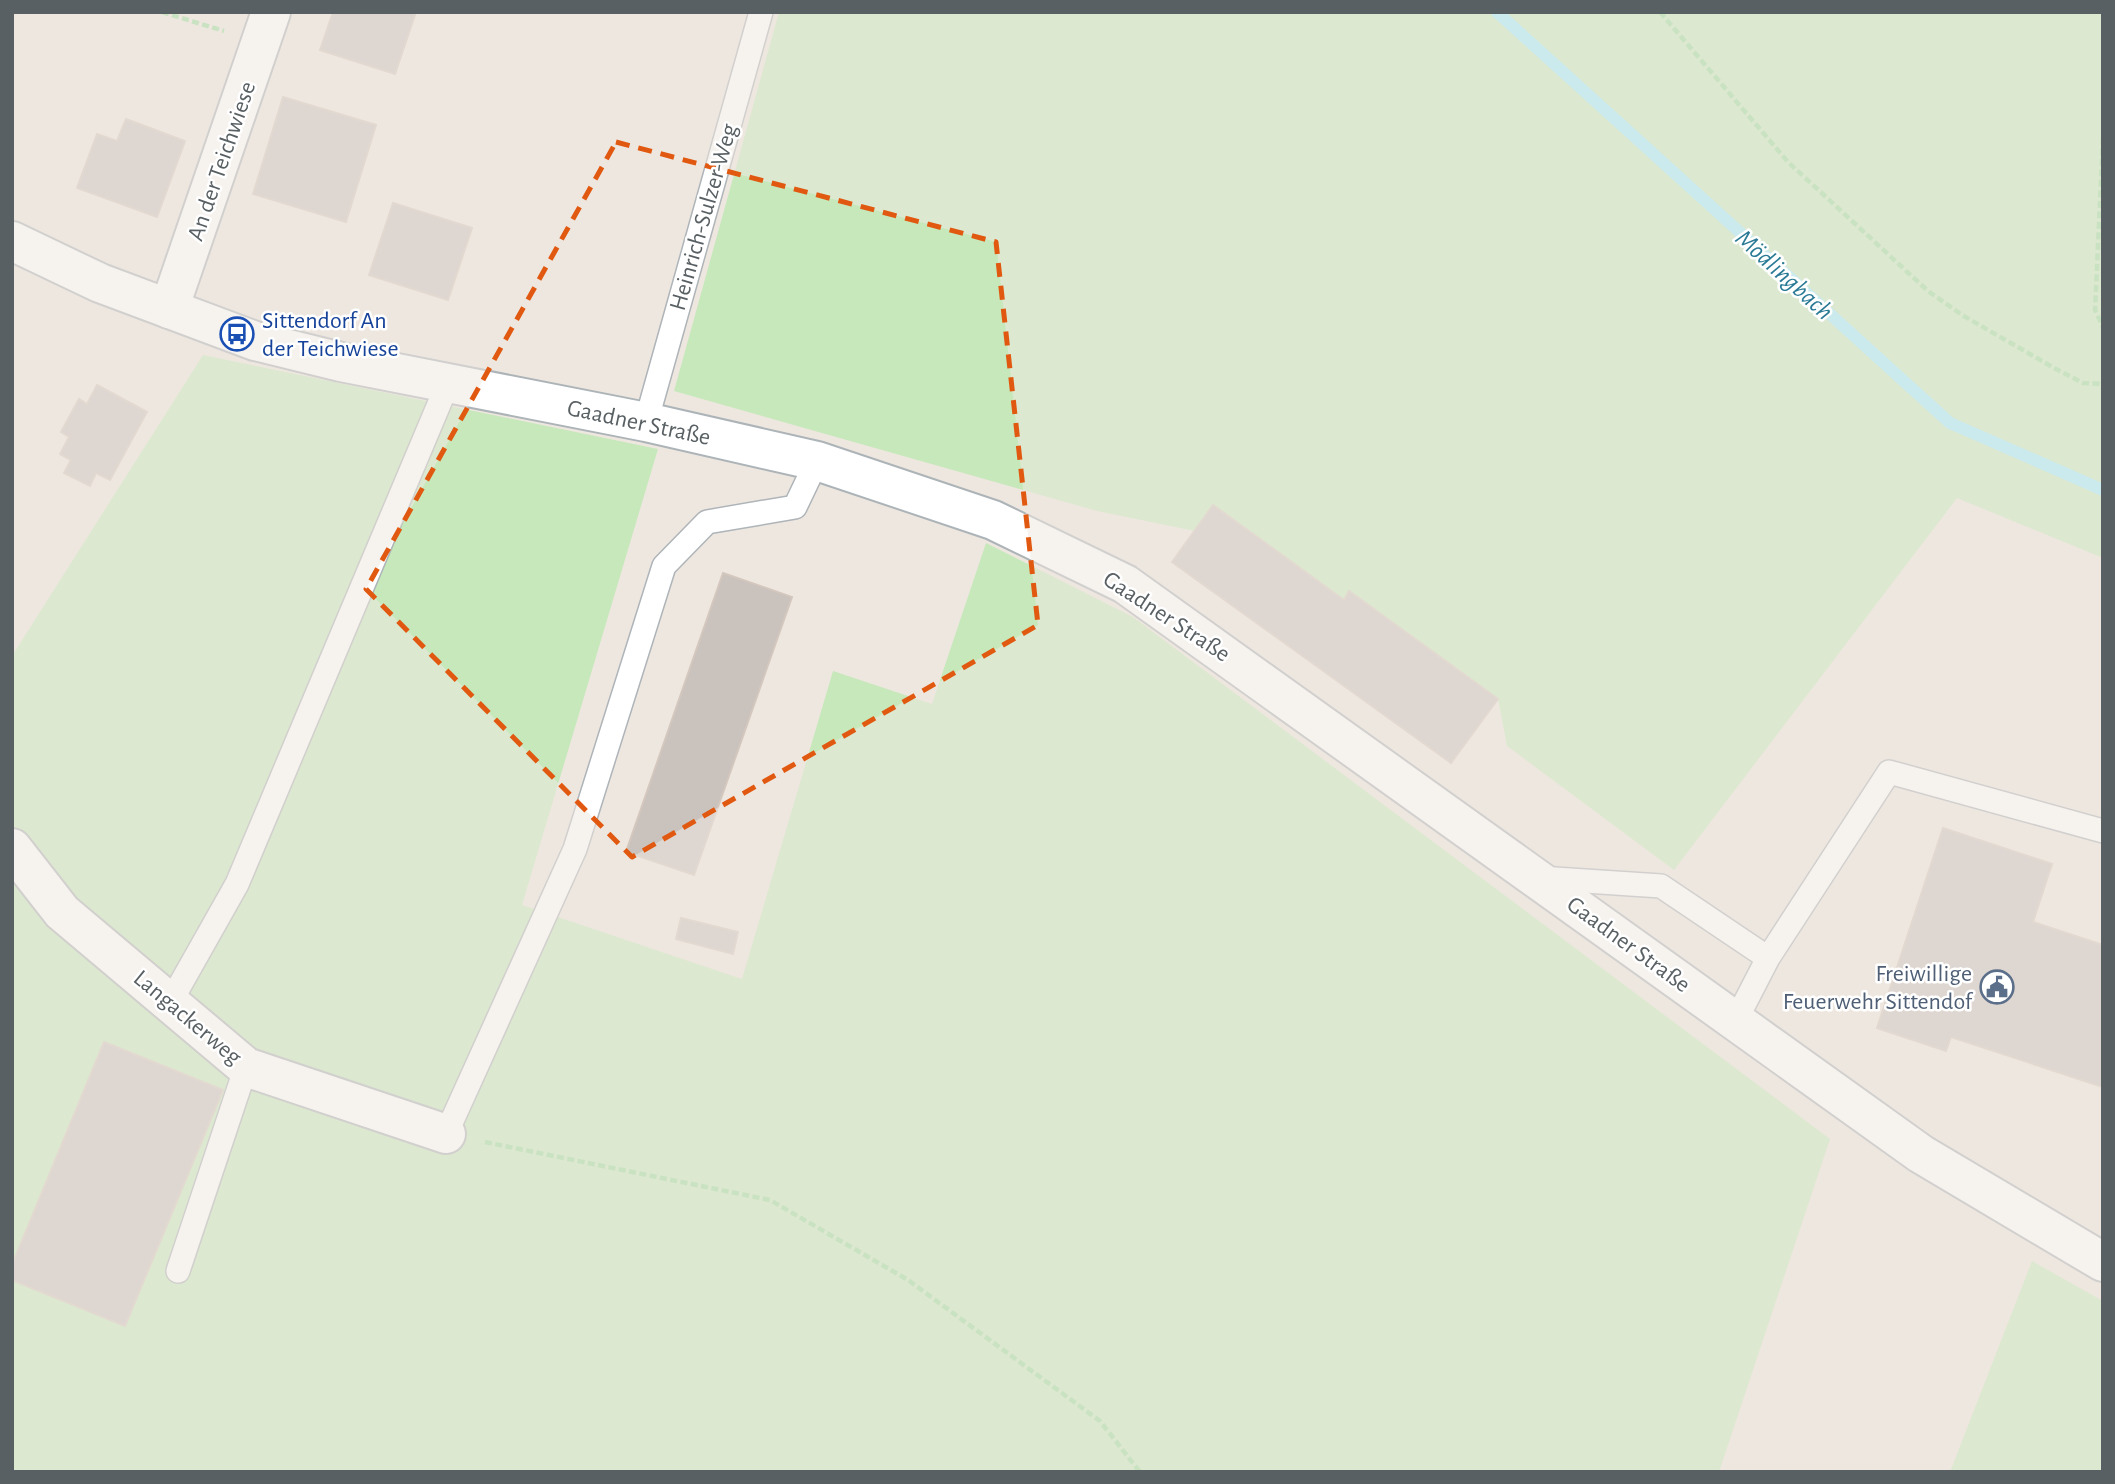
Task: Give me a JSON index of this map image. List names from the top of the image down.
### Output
{
  "streets": {
    "street": ["An der Teichwiese", "Gaadner Straße", "Langackerweg"],
    "lane": ["Heinrich-Sulzer-Weg"]
  },
  "crossings": [
    ["An der Teichwiese", "Gaadner Straße"],
    ["Heinrich-Sulzer-Weg", "Gaadner Straße"]
  ],
  "water": ["Mödlingbach"],
  "places": {
    "bus stop": ["Sittendorf An der Teichwiese"],
    "public building": ["Freiwillige Feuerwehr Sittendof"]
  }
}
